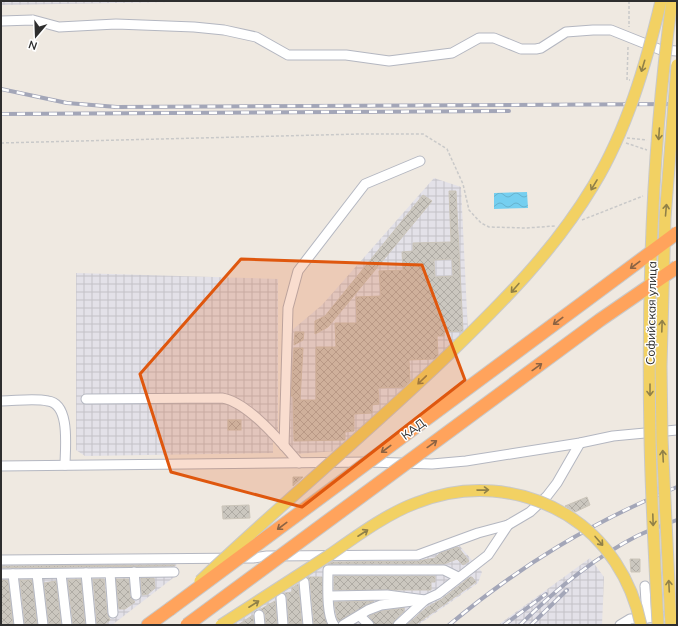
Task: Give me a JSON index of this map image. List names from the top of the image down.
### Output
{
  "streets": {
    "highway": ["КАД"],
    "main road": ["Софийская улица"]
  },
  "north": "bottom"
}
